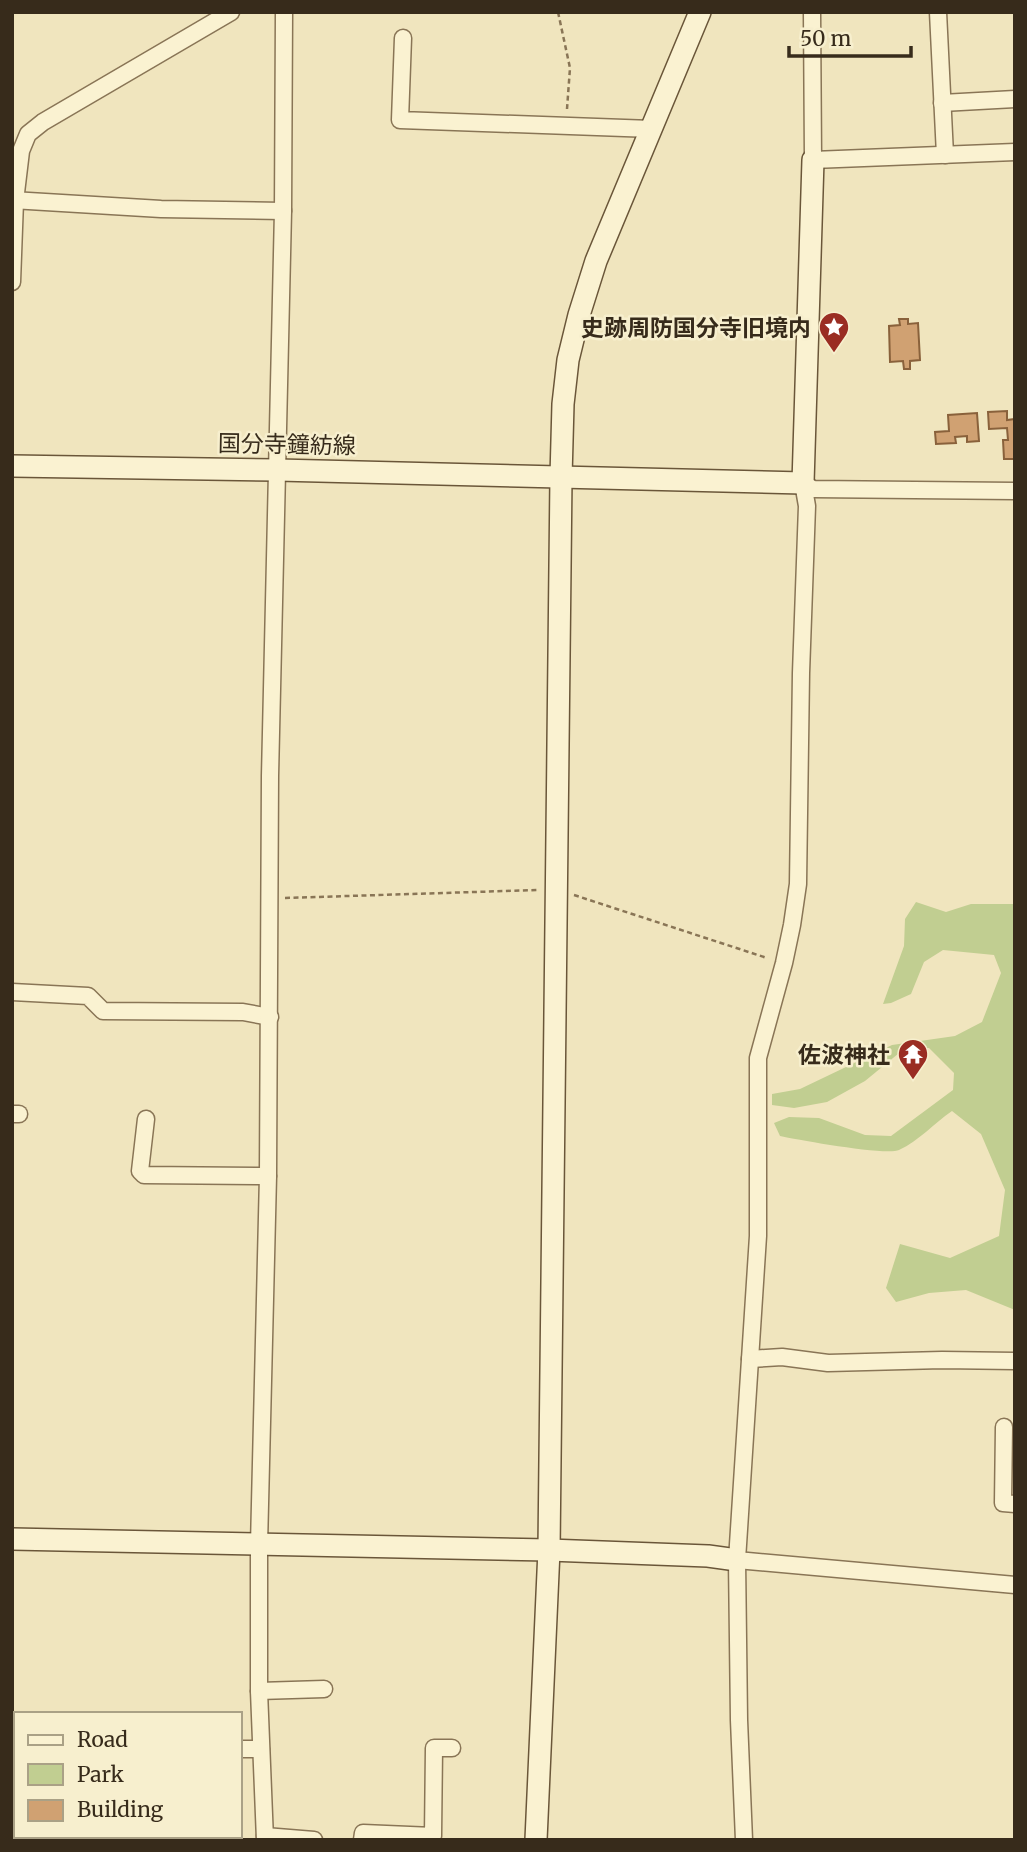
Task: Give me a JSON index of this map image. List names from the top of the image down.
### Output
{
  "streets": {
    "street": ["国分寺鐘紡線"]
  },
  "places": {
    "place": ["史跡周防国分寺旧境内"],
    "temple": ["佐波神社"]
  },
  "legend": ["Road", "Park", "Building"],
  "scale_bar": "50 m"
}
